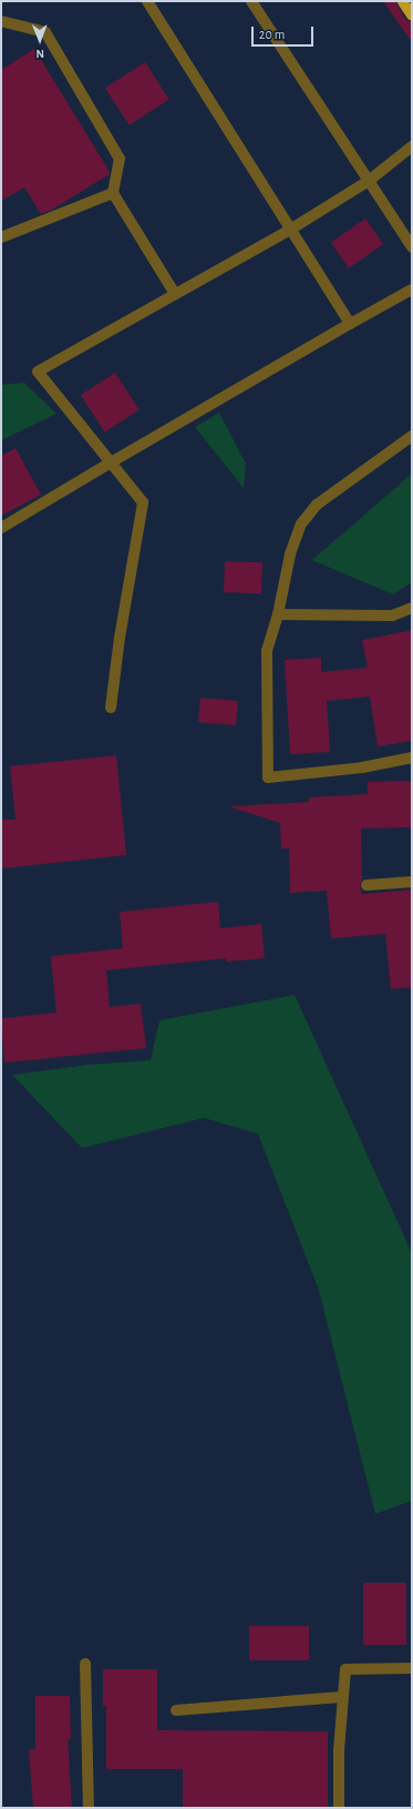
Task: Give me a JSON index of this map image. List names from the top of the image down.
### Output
{
  "scale_bar": "20 m",
  "north": "bottom"
}
